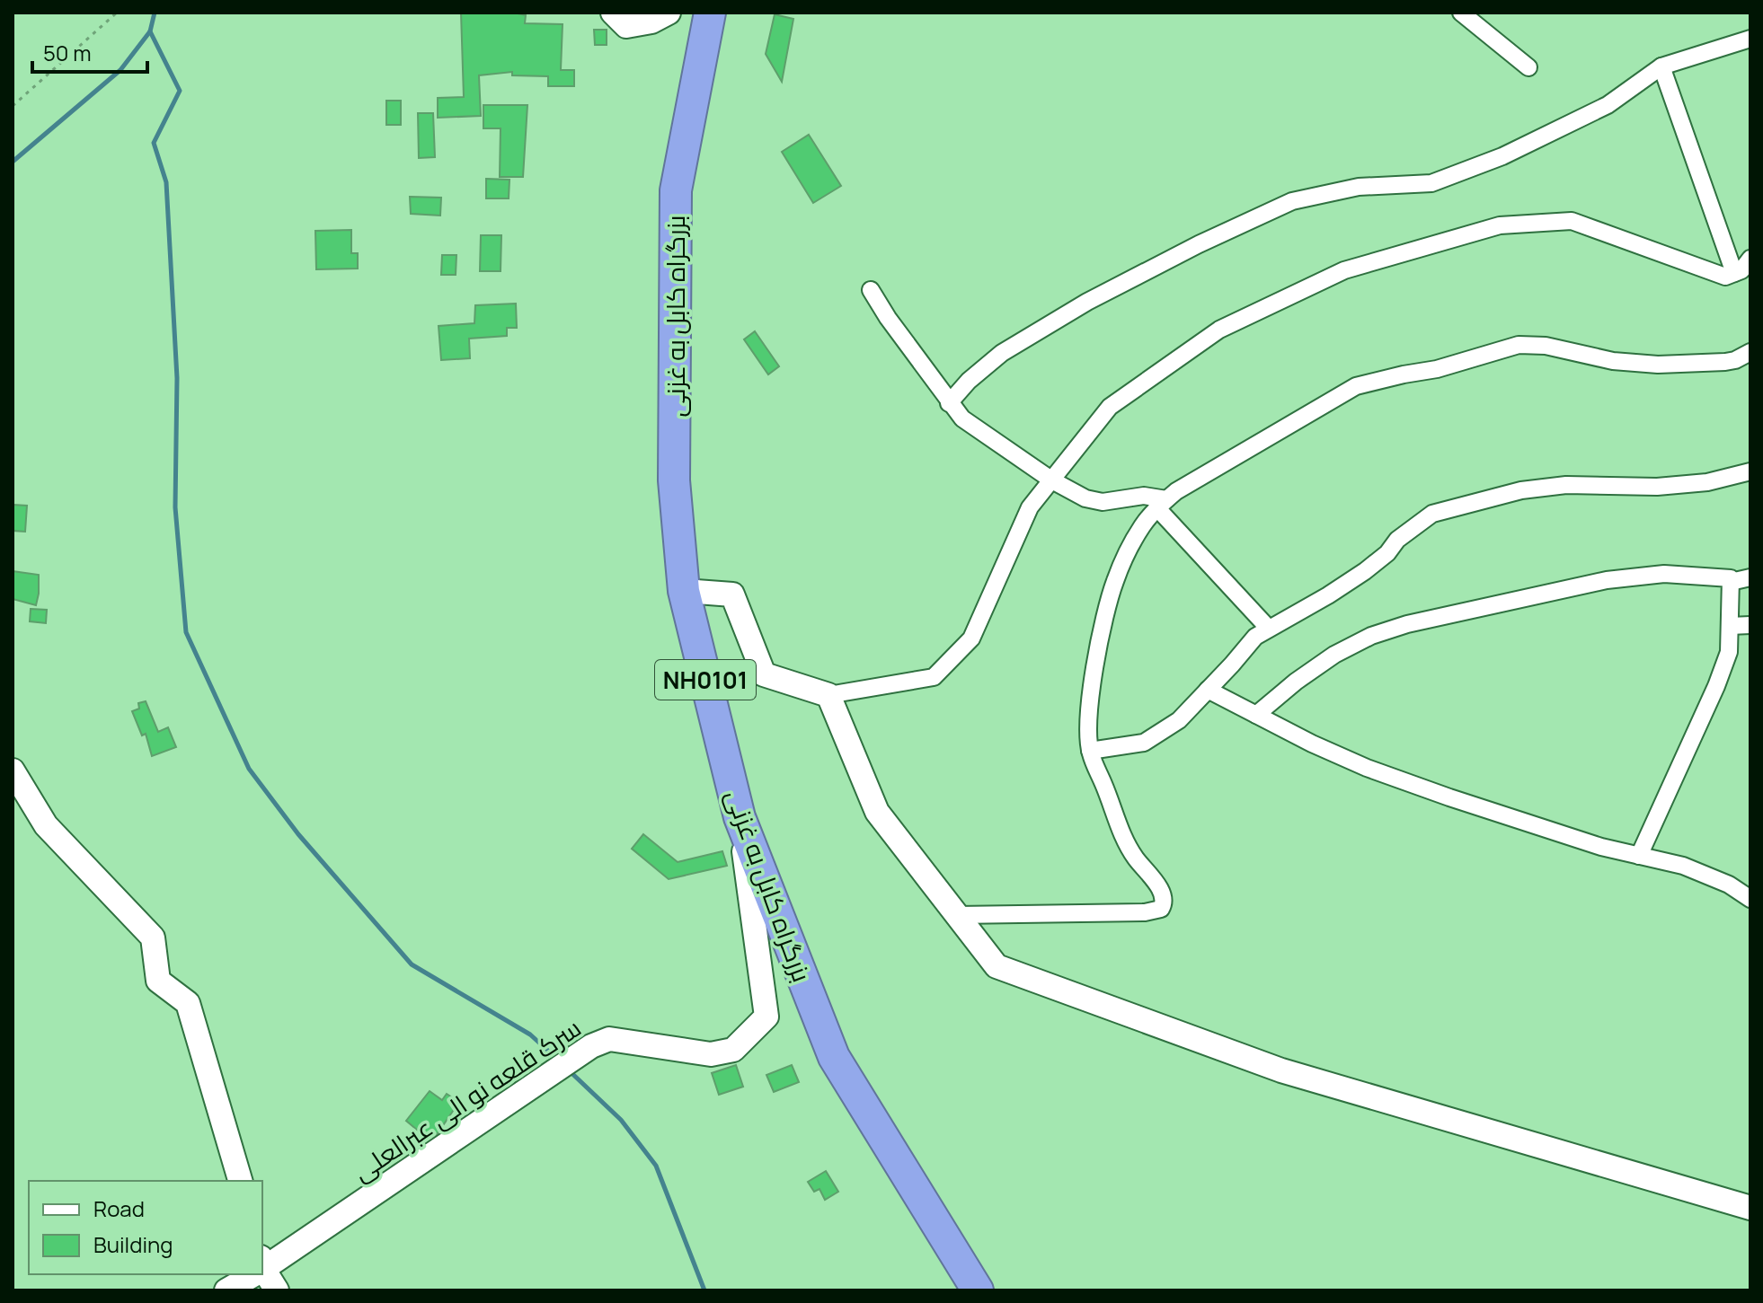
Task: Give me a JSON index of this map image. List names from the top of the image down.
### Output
{
  "streets": {
    "highway": ["بزرگراه کابل به غزنی", "NH0101"],
    "street": ["سرک قلعه نو الی عبرالعلی"]
  },
  "crossings": [
    ["بزرگراه کابل به غزنی", "سرک قلعه نو الی عبرالعلی"]
  ],
  "legend": ["Road", "Building"],
  "scale_bar": "50 m"
}
